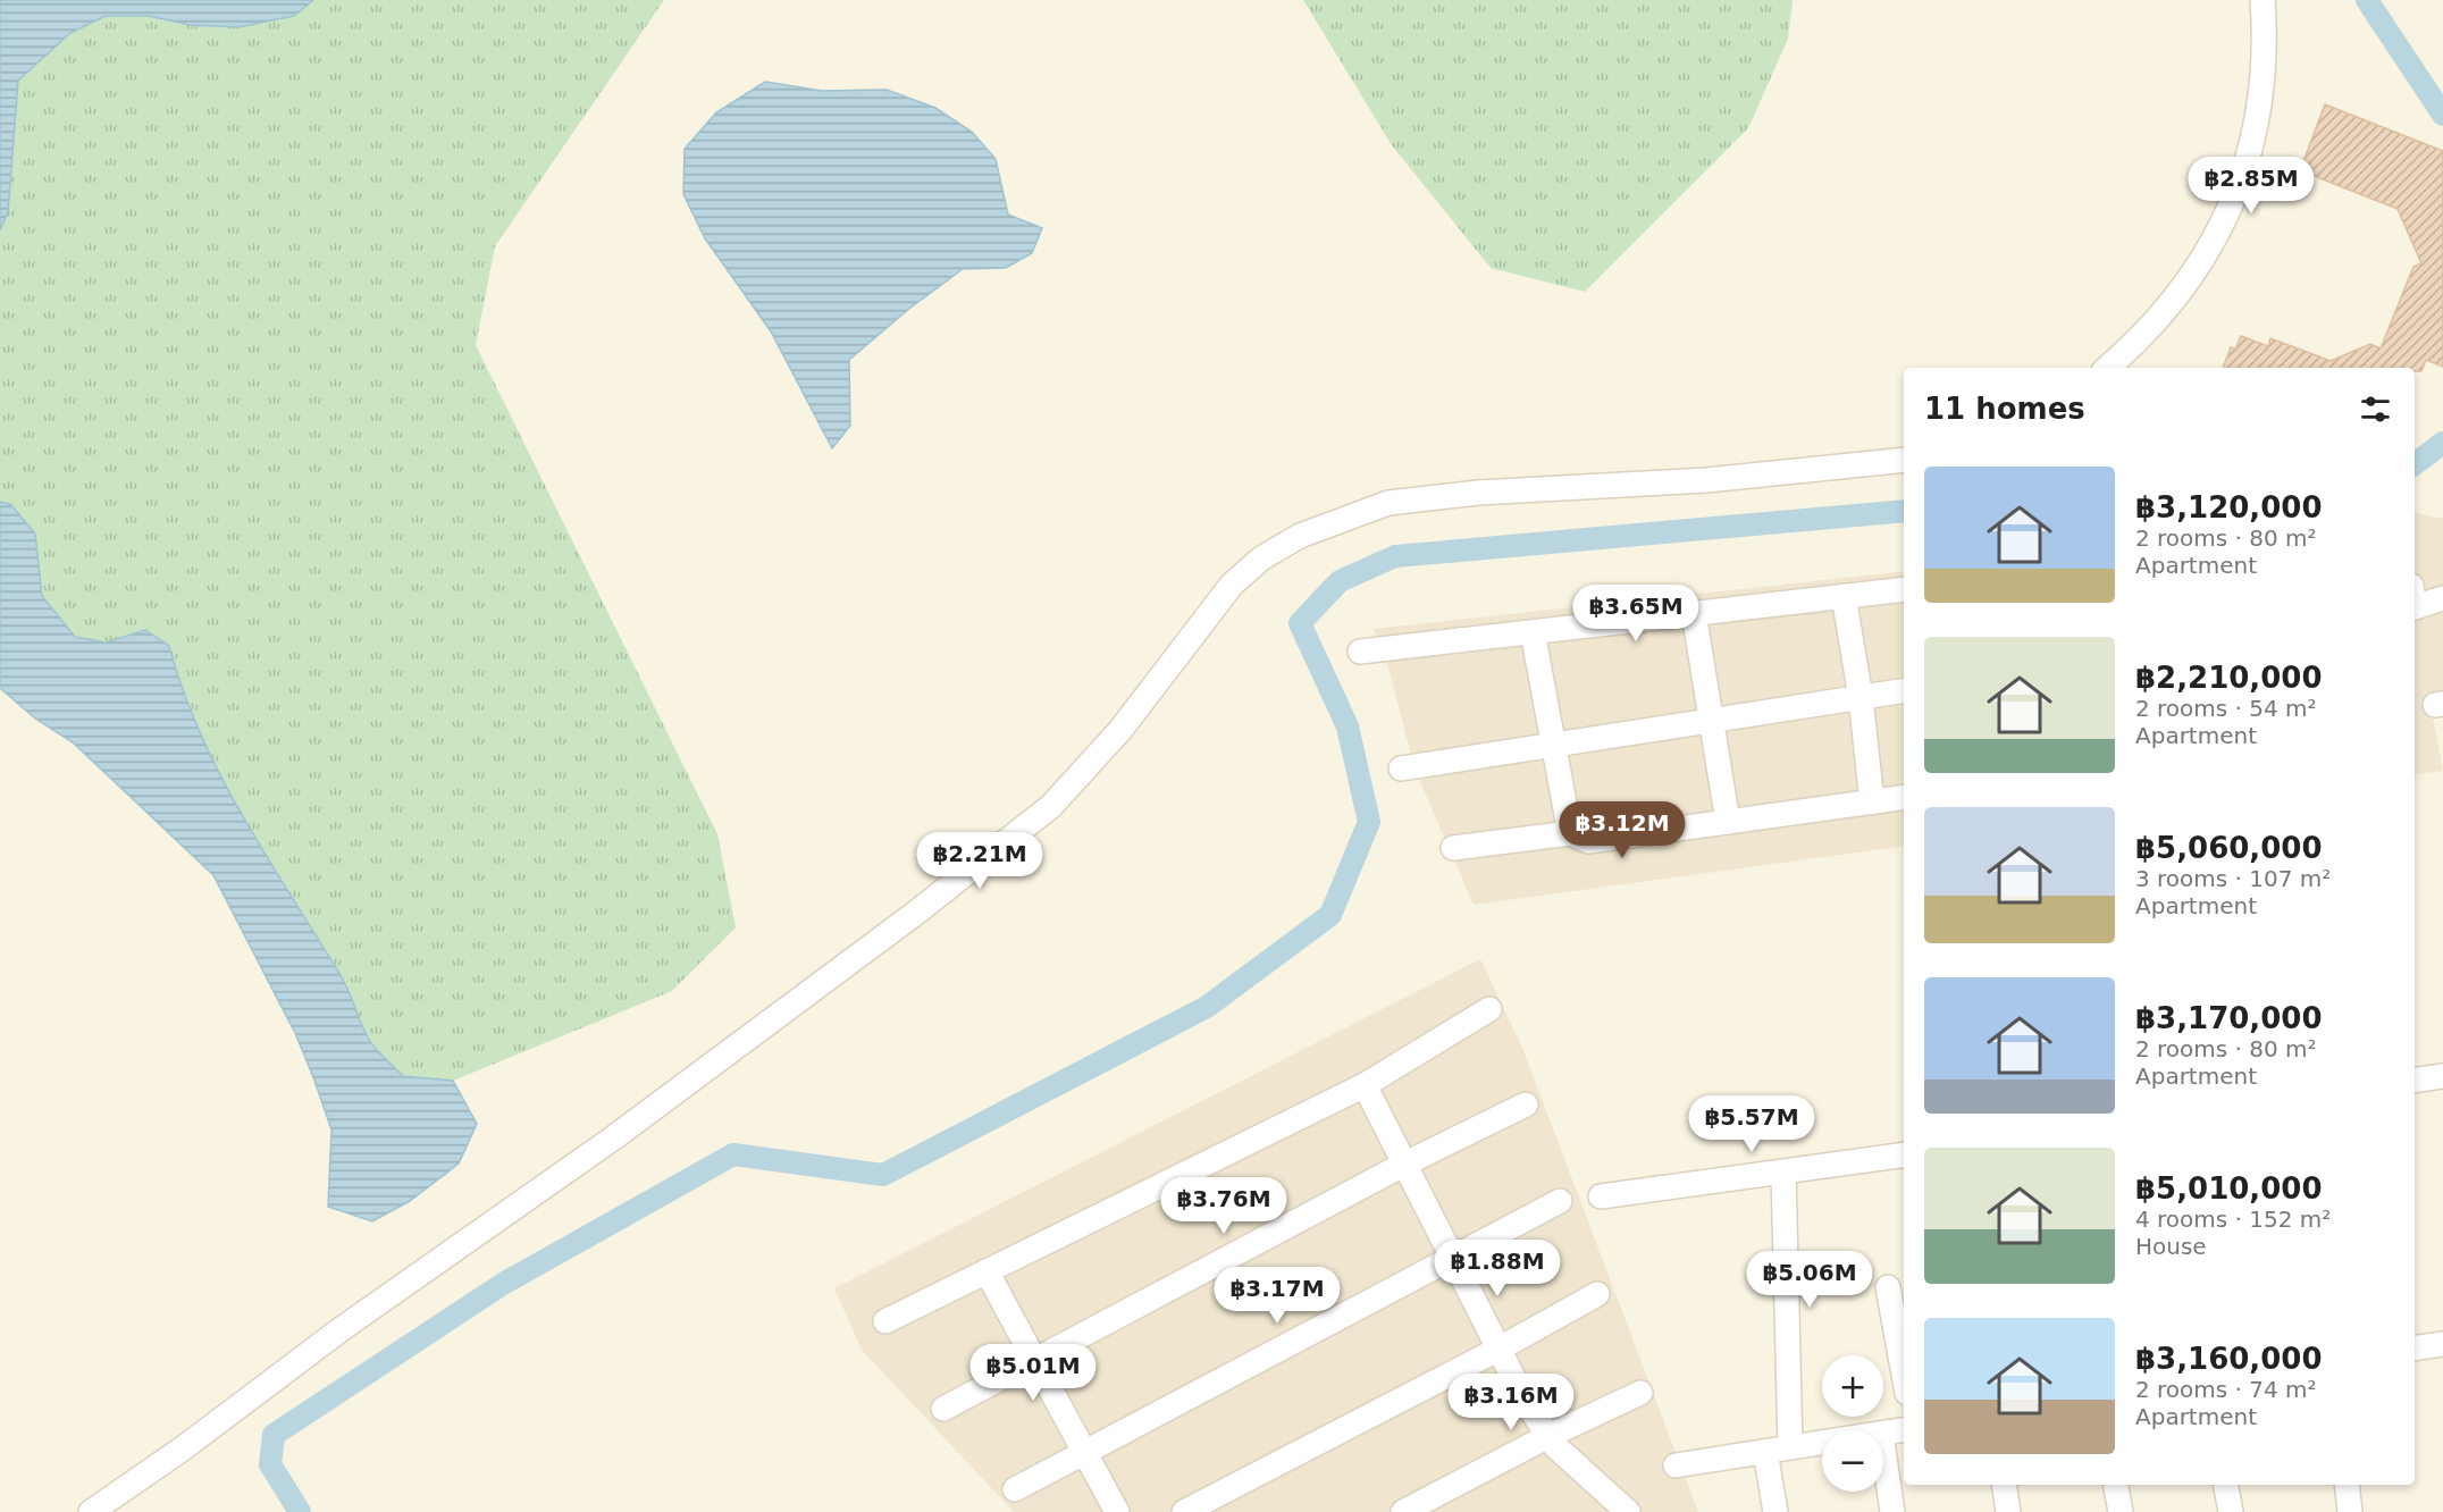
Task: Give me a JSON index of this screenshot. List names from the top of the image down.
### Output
{
  "page": {
    "price": [
      "฿2.85M",
      "฿3.65M",
      "฿3.12M",
      "฿2.21M",
      "฿5.57M",
      "฿3.76M",
      "฿1.88M",
      "฿5.06M",
      "฿3.17M",
      "฿5.01M",
      "฿3.16M"
    ],
    "heading": "11 homes",
    "list": [
      {
        "name": "฿3,120,000",
        "note": "2 rooms · 80 m² · Apartment"
      },
      {
        "name": "฿2,210,000",
        "note": "2 rooms · 54 m² · Apartment"
      },
      {
        "name": "฿5,060,000",
        "note": "3 rooms · 107 m² · Apartment"
      },
      {
        "name": "฿3,170,000",
        "note": "2 rooms · 80 m² · Apartment"
      },
      {
        "name": "฿5,010,000",
        "note": "4 rooms · 152 m² · House"
      },
      {
        "name": "฿3,160,000",
        "note": "2 rooms · 74 m² · Apartment"
      }
    ],
    "map_buttons": ["+", "−"]
  }
}
